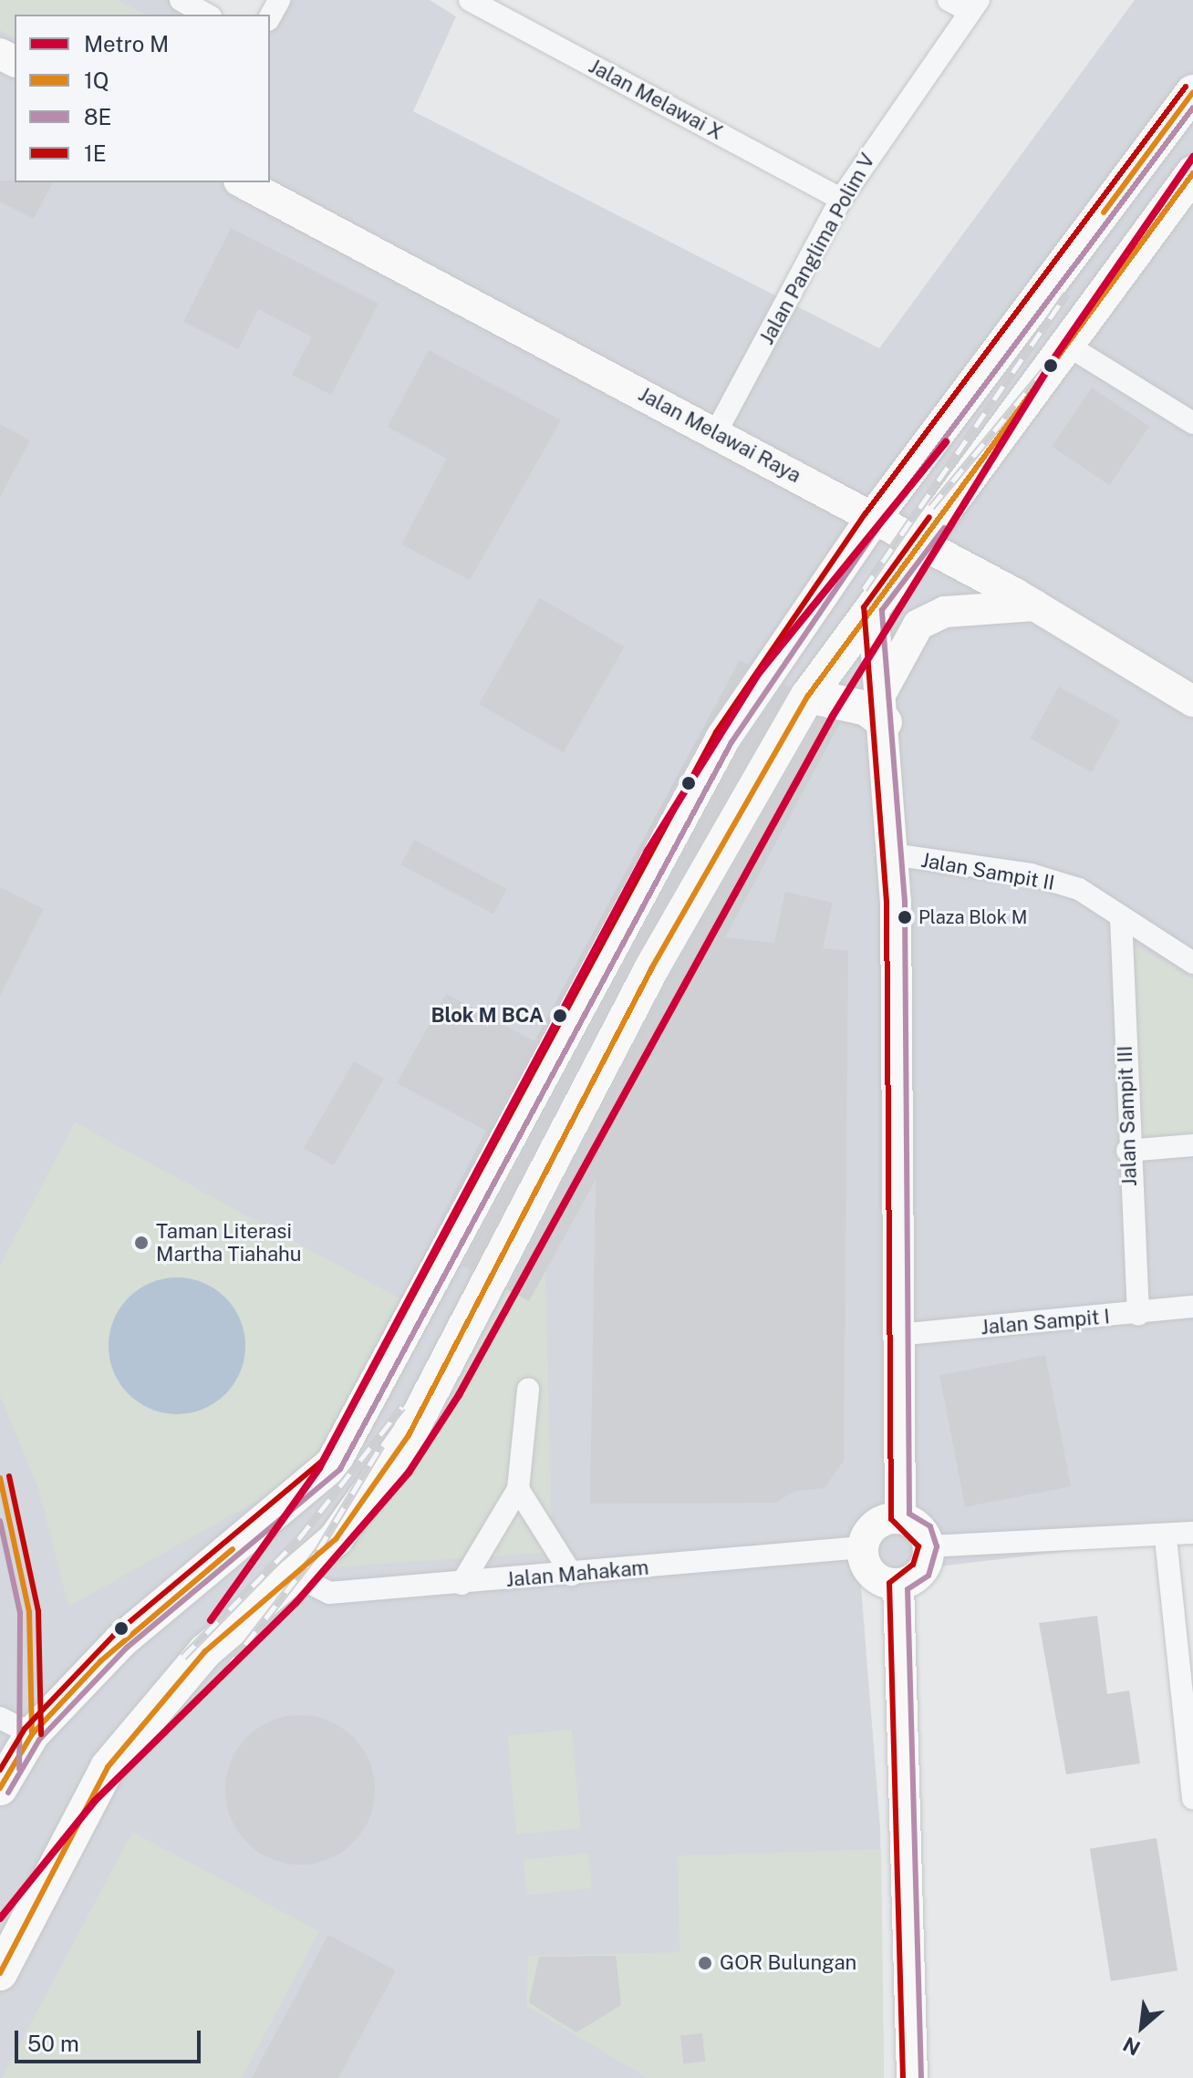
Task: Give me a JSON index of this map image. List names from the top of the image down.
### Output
{
  "streets": {
    "street": [
      "Jalan Melawai X",
      "Jalan Panglima Polim V",
      "Jalan Melawai Raya",
      "Jalan Sampit II",
      "Jalan Sampit III",
      "Jalan Sampit I",
      "Jalan Mahakam"
    ]
  },
  "crossings": [
    ["Jalan Melawai X", "Jalan Panglima Polim V"],
    ["Jalan Panglima Polim V", "Jalan Melawai Raya"],
    ["Jalan Sampit II", "Jalan Sampit III"],
    ["Jalan Sampit III", "Jalan Sampit I"]
  ],
  "places": [
    "Plaza Blok M",
    "Blok M BCA",
    "Taman Literasi Martha Tiahahu",
    "GOR Bulungan"
  ],
  "lines": [
    "transit line 1E",
    "transit line 1Q",
    "transit line 8E",
    "metro line M"
  ],
  "legend": [
    "Metro M",
    "1Q",
    "8E",
    "1E"
  ],
  "scale_bar": "50 m",
  "north": "bottom left"
}
